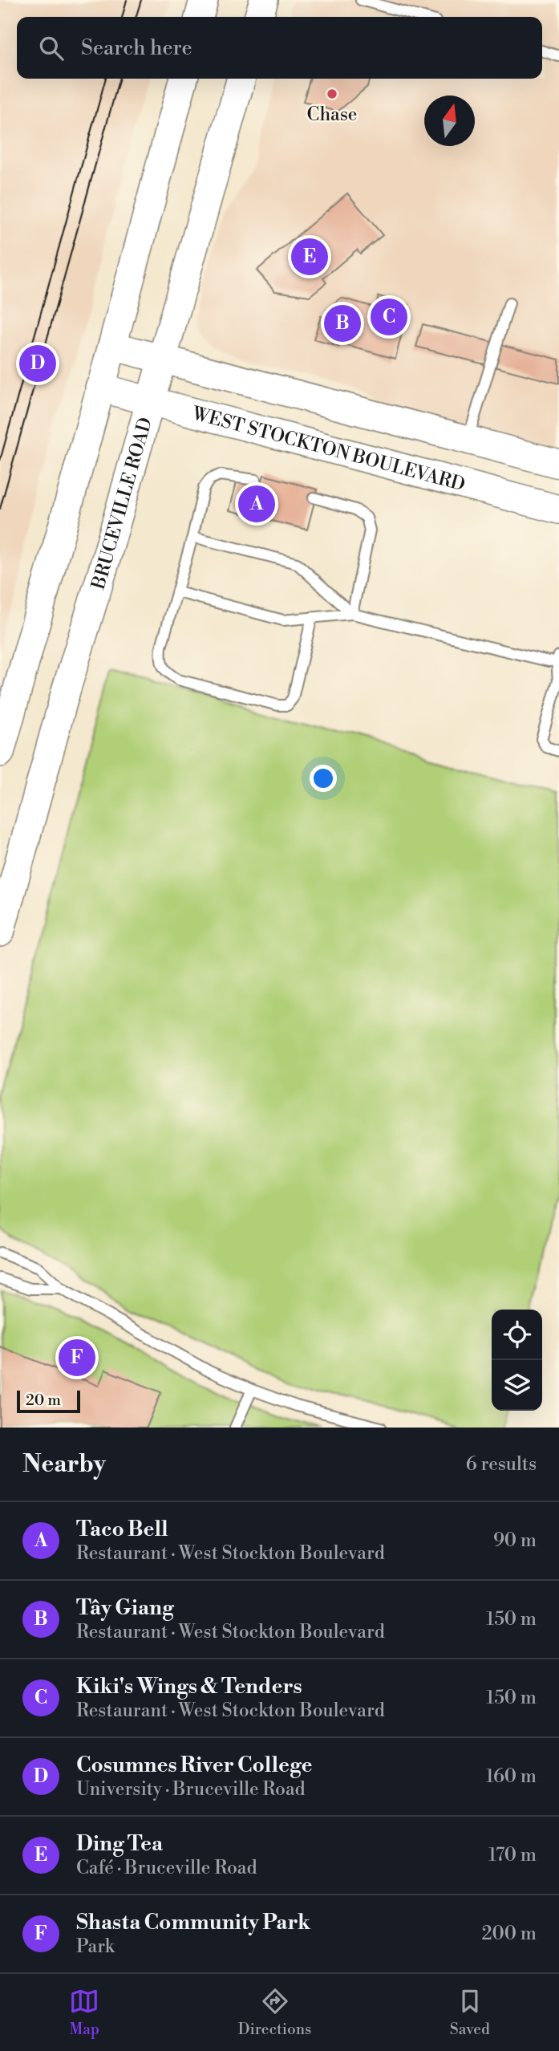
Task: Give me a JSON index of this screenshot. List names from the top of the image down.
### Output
{
  "streets": {
    "main road": ["WEST STOCKTON BOULEVARD", "BRUCEVILLE ROAD"]
  },
  "crossings": [
    ["WEST STOCKTON BOULEVARD", "BRUCEVILLE ROAD"]
  ],
  "places": ["Chase"],
  "scale_bar": "20 m",
  "north": "top",
  "page": {
    "search": "Search here",
    "pins": [
      "E",
      "C",
      "B",
      "D",
      "A",
      "F"
    ],
    "scale": "20 m",
    "heading": ["Nearby", "6 results"],
    "list": [
      {
        "mark": "A",
        "name": "Taco Bell",
        "note": "Restaurant · West Stockton Boulevard",
        "value": "90 m"
      },
      {
        "mark": "B",
        "name": "Tây Giang",
        "note": "Restaurant · West Stockton Boulevard",
        "value": "150 m"
      },
      {
        "mark": "C",
        "name": "Kiki's Wings & Tenders",
        "note": "Restaurant · West Stockton Boulevard",
        "value": "150 m"
      },
      {
        "mark": "D",
        "name": "Cosumnes River College",
        "note": "University · Bruceville Road",
        "value": "160 m"
      },
      {
        "mark": "E",
        "name": "Ding Tea",
        "note": "Café · Bruceville Road",
        "value": "170 m"
      },
      {
        "mark": "F",
        "name": "Shasta Community Park",
        "note": "Park",
        "value": "200 m"
      }
    ],
    "nav": ["Map", "Directions", "Saved"]
  }
}
